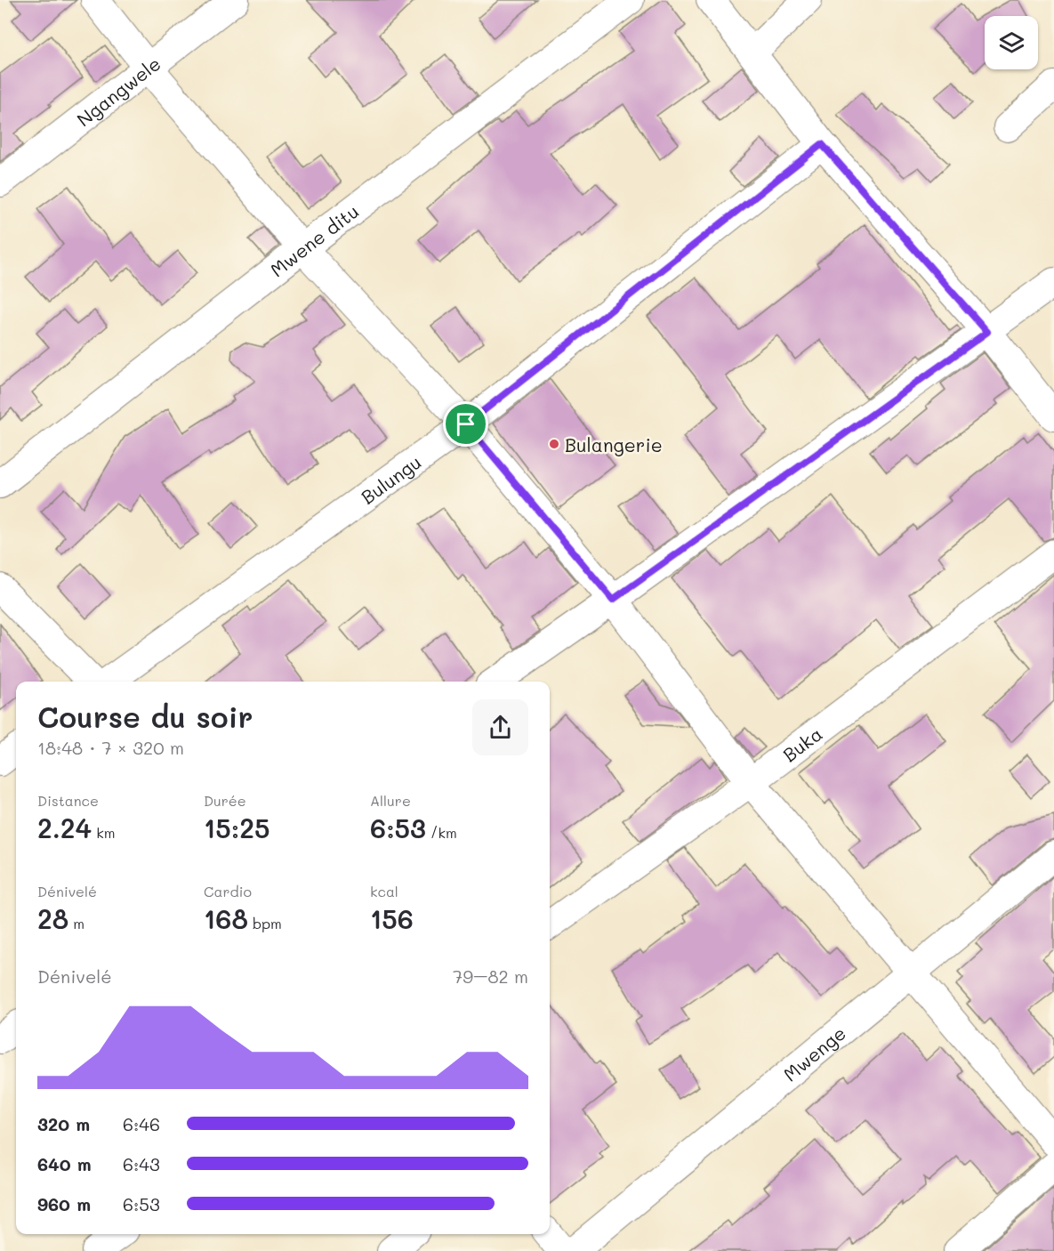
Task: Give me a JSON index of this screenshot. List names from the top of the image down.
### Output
{
  "streets": {
    "street": [
      "Ngangwele",
      "Mwene ditu",
      "Bulungu",
      "Buka",
      "Mwenge"
    ]
  },
  "places": ["Bulangerie"],
  "page": {
    "heading": ["Course du soir", "18:48 · 7 × 320 m"],
    "stats": [
      ["Distance", "2.24 km"],
      ["Durée", "15:25"],
      ["Allure", "6:53 /km"],
      ["Dénivelé", "28 m"],
      ["Cardio", "168 bpm"],
      ["kcal", "156"]
    ],
    "chart": ["Dénivelé", "79–82 m"],
    "list": [
      {
        "name": "320 m",
        "note": "6:46"
      },
      {
        "name": "640 m",
        "note": "6:43"
      },
      {
        "name": "960 m",
        "note": "6:53"
      }
    ]
  }
}
